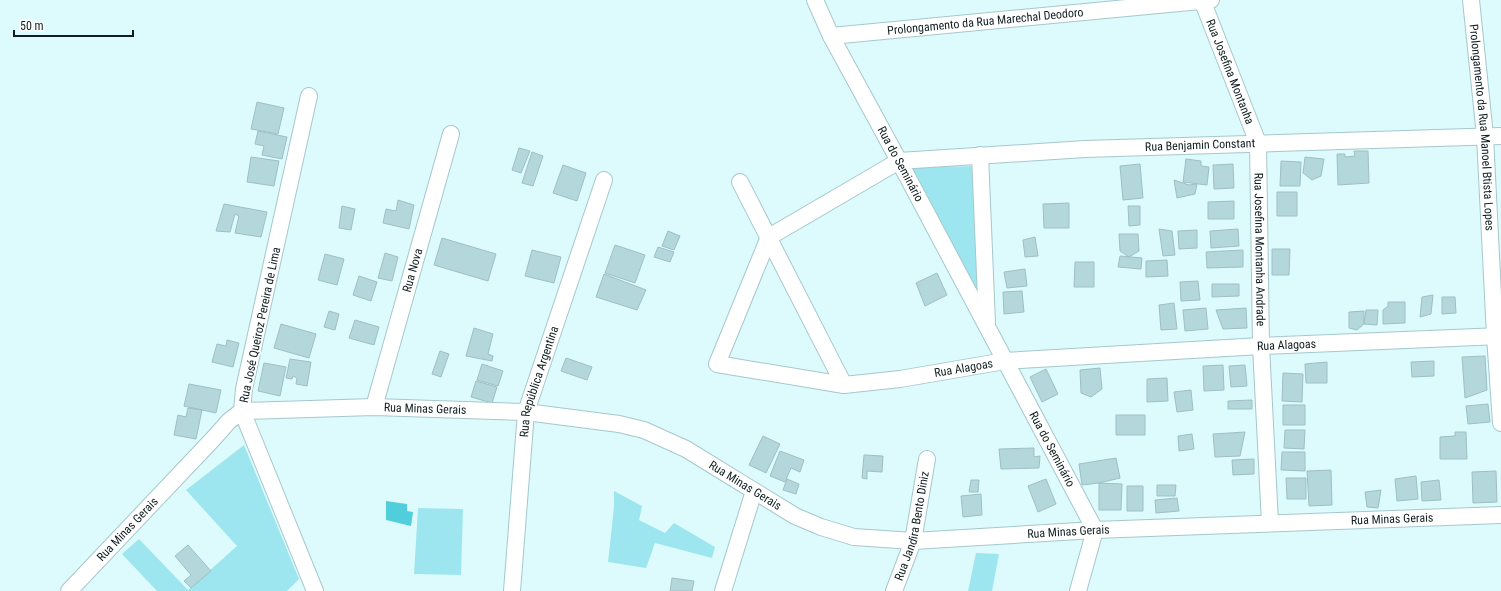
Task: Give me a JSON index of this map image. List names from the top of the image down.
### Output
{
  "streets": {
    "street": [
      "Prolongamento da Rua Marechal Deodoro",
      "Rua Josefina Montanha",
      "Prolongamento da Rua Manoel Btista Lopes",
      "Rua Benjamin Constant",
      "Rua do Seminário",
      "Rua Josefina Montanha Andrade",
      "Rua Nova",
      "Rua José Queiroz Pereira de Lima",
      "Rua Alagoas",
      "Rua República Argentina",
      "Rua Minas Gerais",
      "Rua Jandira Bento Diniz"
    ]
  },
  "crossings": [
    ["Prolongamento da Rua Marechal Deodoro", "Rua Josefina Montanha"],
    ["Prolongamento da Rua Marechal Deodoro", "Rua do Seminário"],
    ["Rua Josefina Montanha", "Rua Benjamin Constant"],
    ["Rua Josefina Montanha", "Rua Josefina Montanha Andrade"],
    ["Prolongamento da Rua Manoel Btista Lopes", "Rua Benjamin Constant"],
    ["Prolongamento da Rua Manoel Btista Lopes", "Rua Alagoas"],
    ["Rua Benjamin Constant", "Rua do Seminário"],
    ["Rua Benjamin Constant", "Rua Josefina Montanha Andrade"],
    ["Rua do Seminário", "Rua Alagoas"],
    ["Rua do Seminário", "Rua Minas Gerais"],
    ["Rua Josefina Montanha Andrade", "Rua Alagoas"],
    ["Rua Josefina Montanha Andrade", "Rua Minas Gerais"],
    ["Rua Nova", "Rua Minas Gerais"],
    ["Rua José Queiroz Pereira de Lima", "Rua Minas Gerais"],
    ["Rua República Argentina", "Rua Minas Gerais"],
    ["Rua Minas Gerais", "Rua Jandira Bento Diniz"]
  ],
  "scale_bar": "50 m"
}
